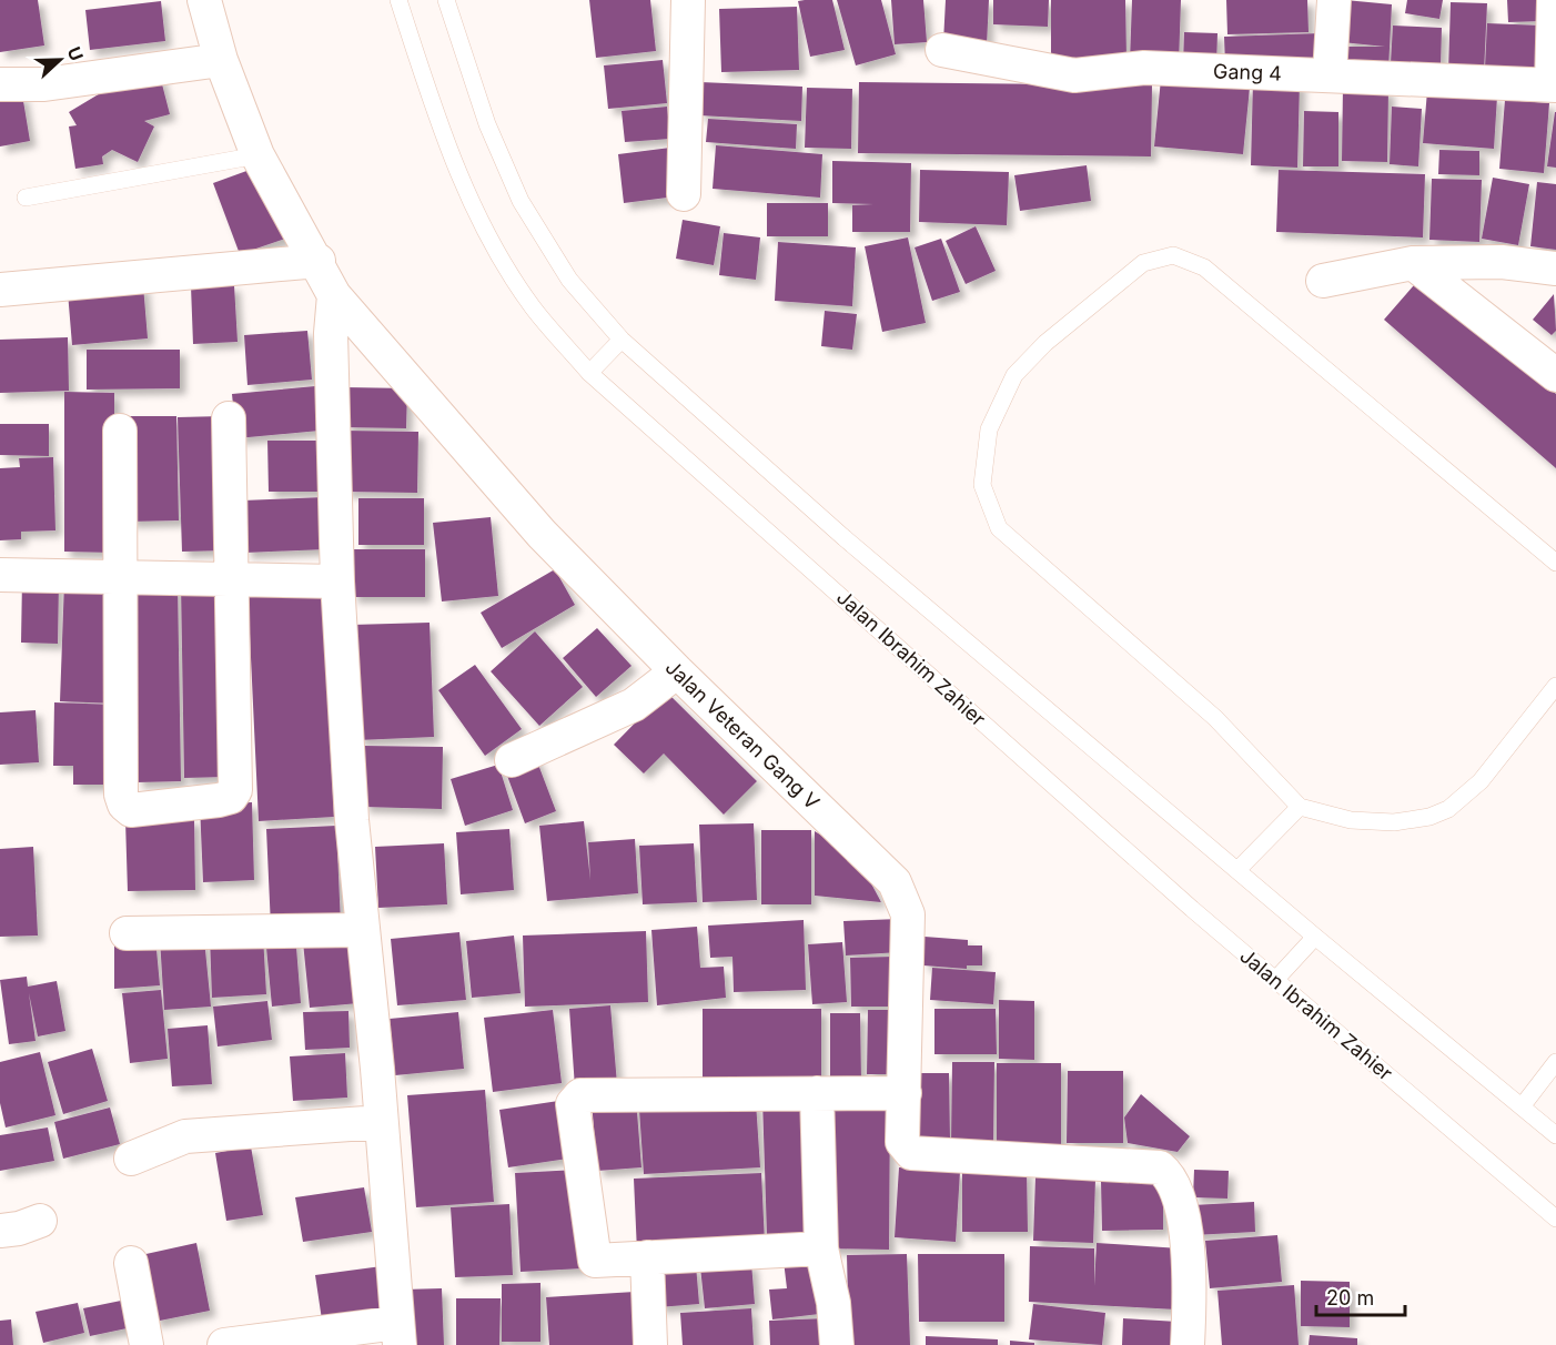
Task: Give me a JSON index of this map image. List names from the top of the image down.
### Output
{
  "streets": {
    "street": ["Gang 4", "Jalan Veteran Gang V"],
    "lane": ["Jalan Ibrahim Zahier"]
  },
  "scale_bar": "20 m",
  "north": "right"
}
